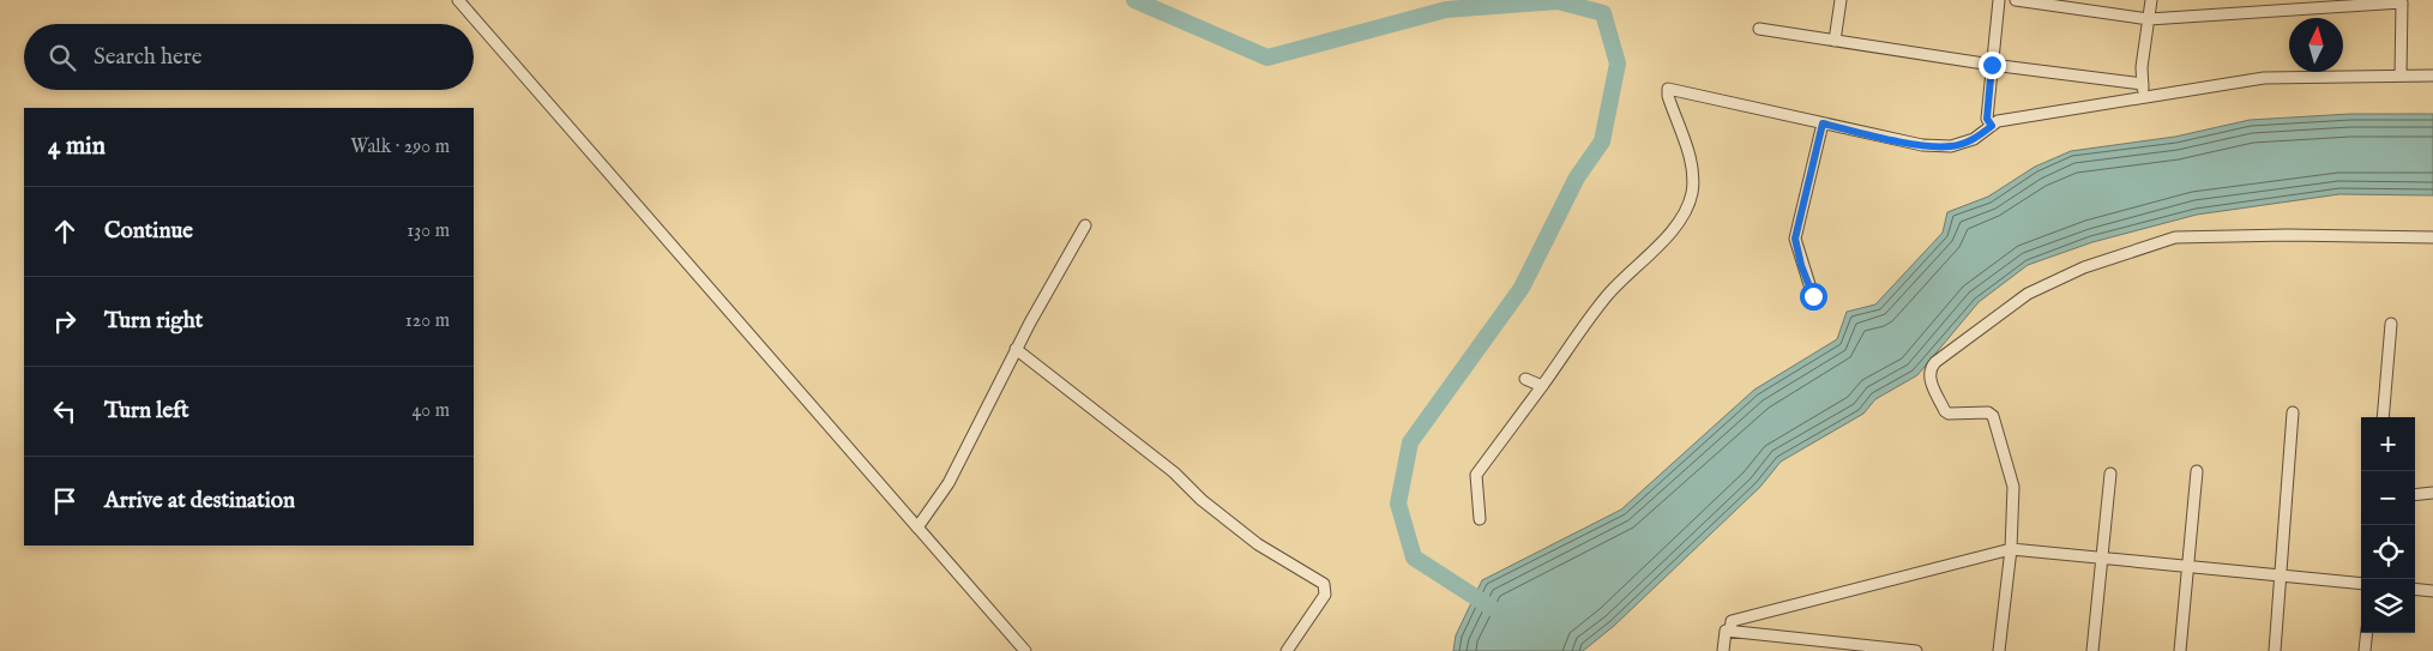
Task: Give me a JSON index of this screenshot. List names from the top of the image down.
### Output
{
  "north": "top",
  "page": {
    "search": "Search here",
    "heading": ["4 min", "Walk · 290 m"],
    "list": [
      ["Continue", "130 m"],
      ["Turn right", "120 m"],
      ["Turn left", "40 m"],
      "Arrive at destination"
    ],
    "map_buttons": ["+", "−"]
  }
}
